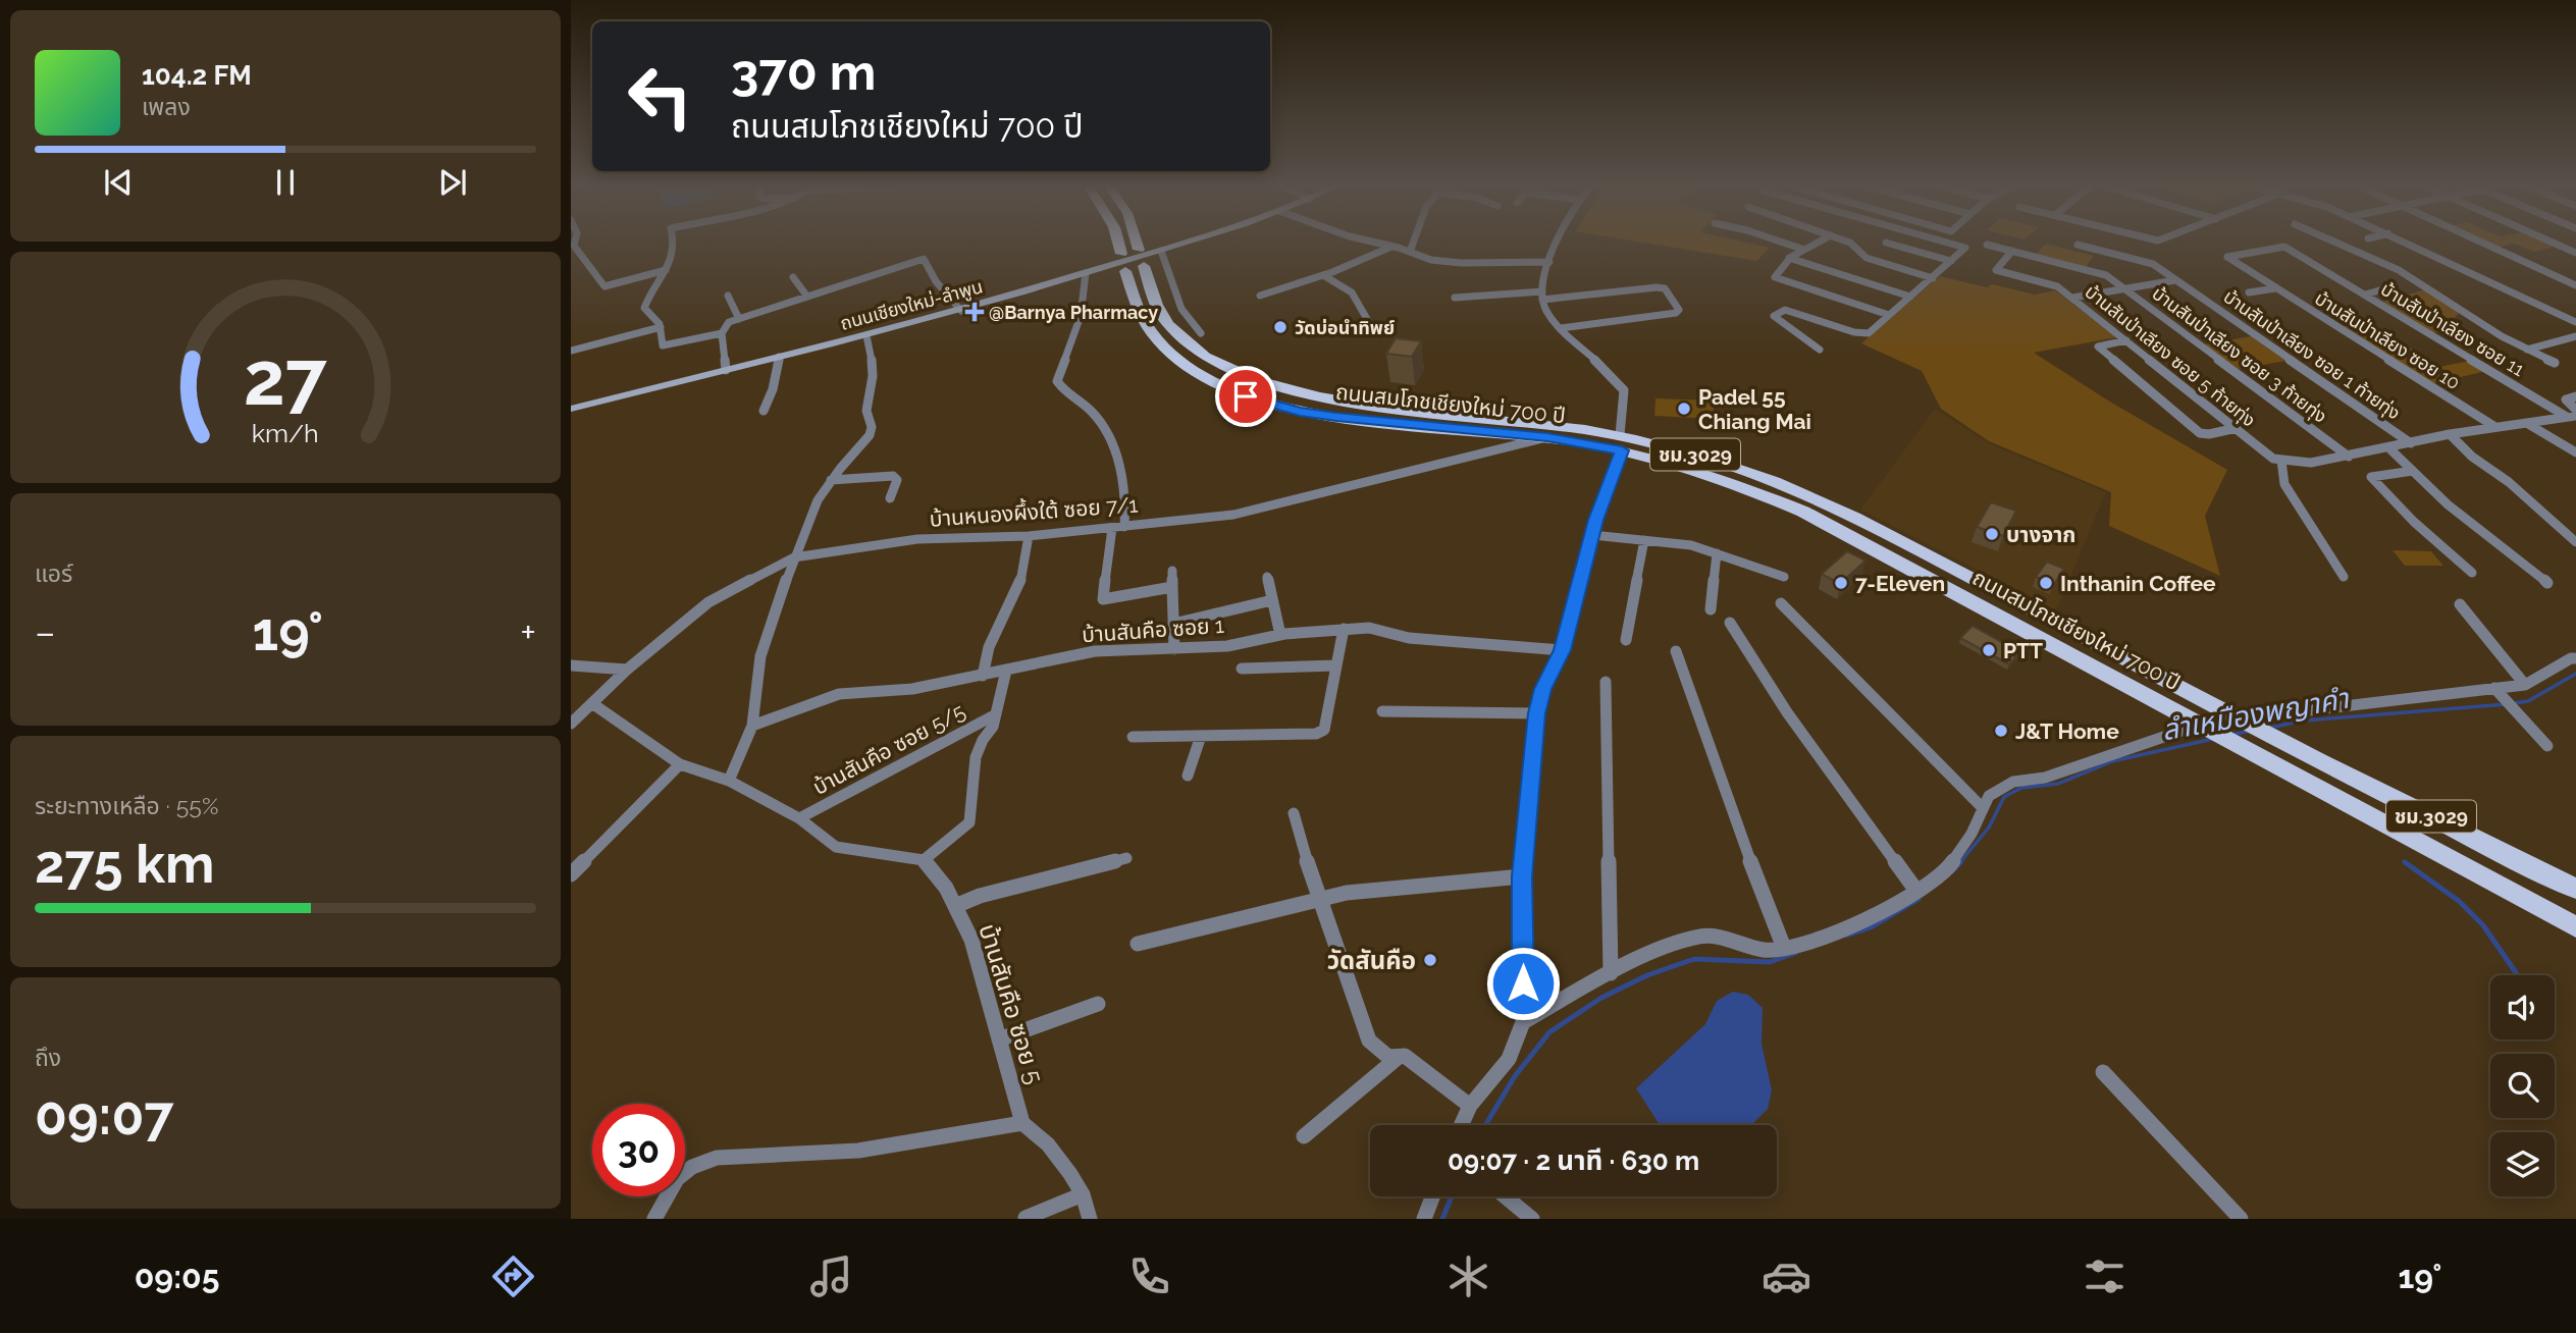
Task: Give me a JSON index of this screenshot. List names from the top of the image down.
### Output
{
  "streets": {
    "main road": ["ถนนเชียงใหม่-ลำพูน", "ถนนสมโภชเชียงใหม่ 700 ปี", "ชม.3029"],
    "street": [
      "บ้านสันป่าเลียง ซอย 11",
      "บ้านสันป่าเลียง ซอย 10",
      "บ้านสันป่าเลียง ซอย 3 ท้ายทุ่ง",
      "บ้านสันป่าเลียง ซอย 1 ท้ายทุ่ง",
      "บ้านสันป่าเลียง ซอย 5 ท้ายทุ่ง",
      "บ้านหนองผึ้งใต้ ซอย 7/1",
      "บ้านสันคือ ซอย 1",
      "บ้านสันคือ ซอย 5/5",
      "บ้านสันคือ ซอย 5"
    ]
  },
  "crossings": [
    ["บ้านสันป่าเลียง ซอย 11", "บ้านสันป่าเลียง ซอย 10"],
    ["บ้านสันป่าเลียง ซอย 3 ท้ายทุ่ง", "บ้านสันป่าเลียง ซอย 5 ท้ายทุ่ง"],
    ["ถนนสมโภชเชียงใหม่ 700 ปี", "บ้านหนองผึ้งใต้ ซอย 7/1"]
  ],
  "water": ["ลำเหมืองพญาคำ"],
  "places": {
    "health": ["@Barnya Pharmacy"],
    "other": [
      "วัดบ่อนำทิพย์",
      "Padel 55 Chiang Mai",
      "บางจาก",
      "7-Eleven",
      "Inthanin Coffee",
      "PTT",
      "J&T Home",
      "วัดสันคือ"
    ]
  },
  "page": {
    "turn": ["370 m", "ถนนสมโภชเชียงใหม่ 700 ปี"],
    "song": ["104.2 FM", "เพลง"],
    "tile": [
      "แอร์",
      ["ระยะทางเหลือ · 55%", "275 km"],
      ["ถึง", "09:07"]
    ],
    "heat": ["−", "19°", "+"],
    "limit": "30",
    "trip": "09:07 · 2 นาที · 630 m",
    "tabs": ["09:05", "19°"],
    "gauge": ["27", "km/h"]
  }
}
